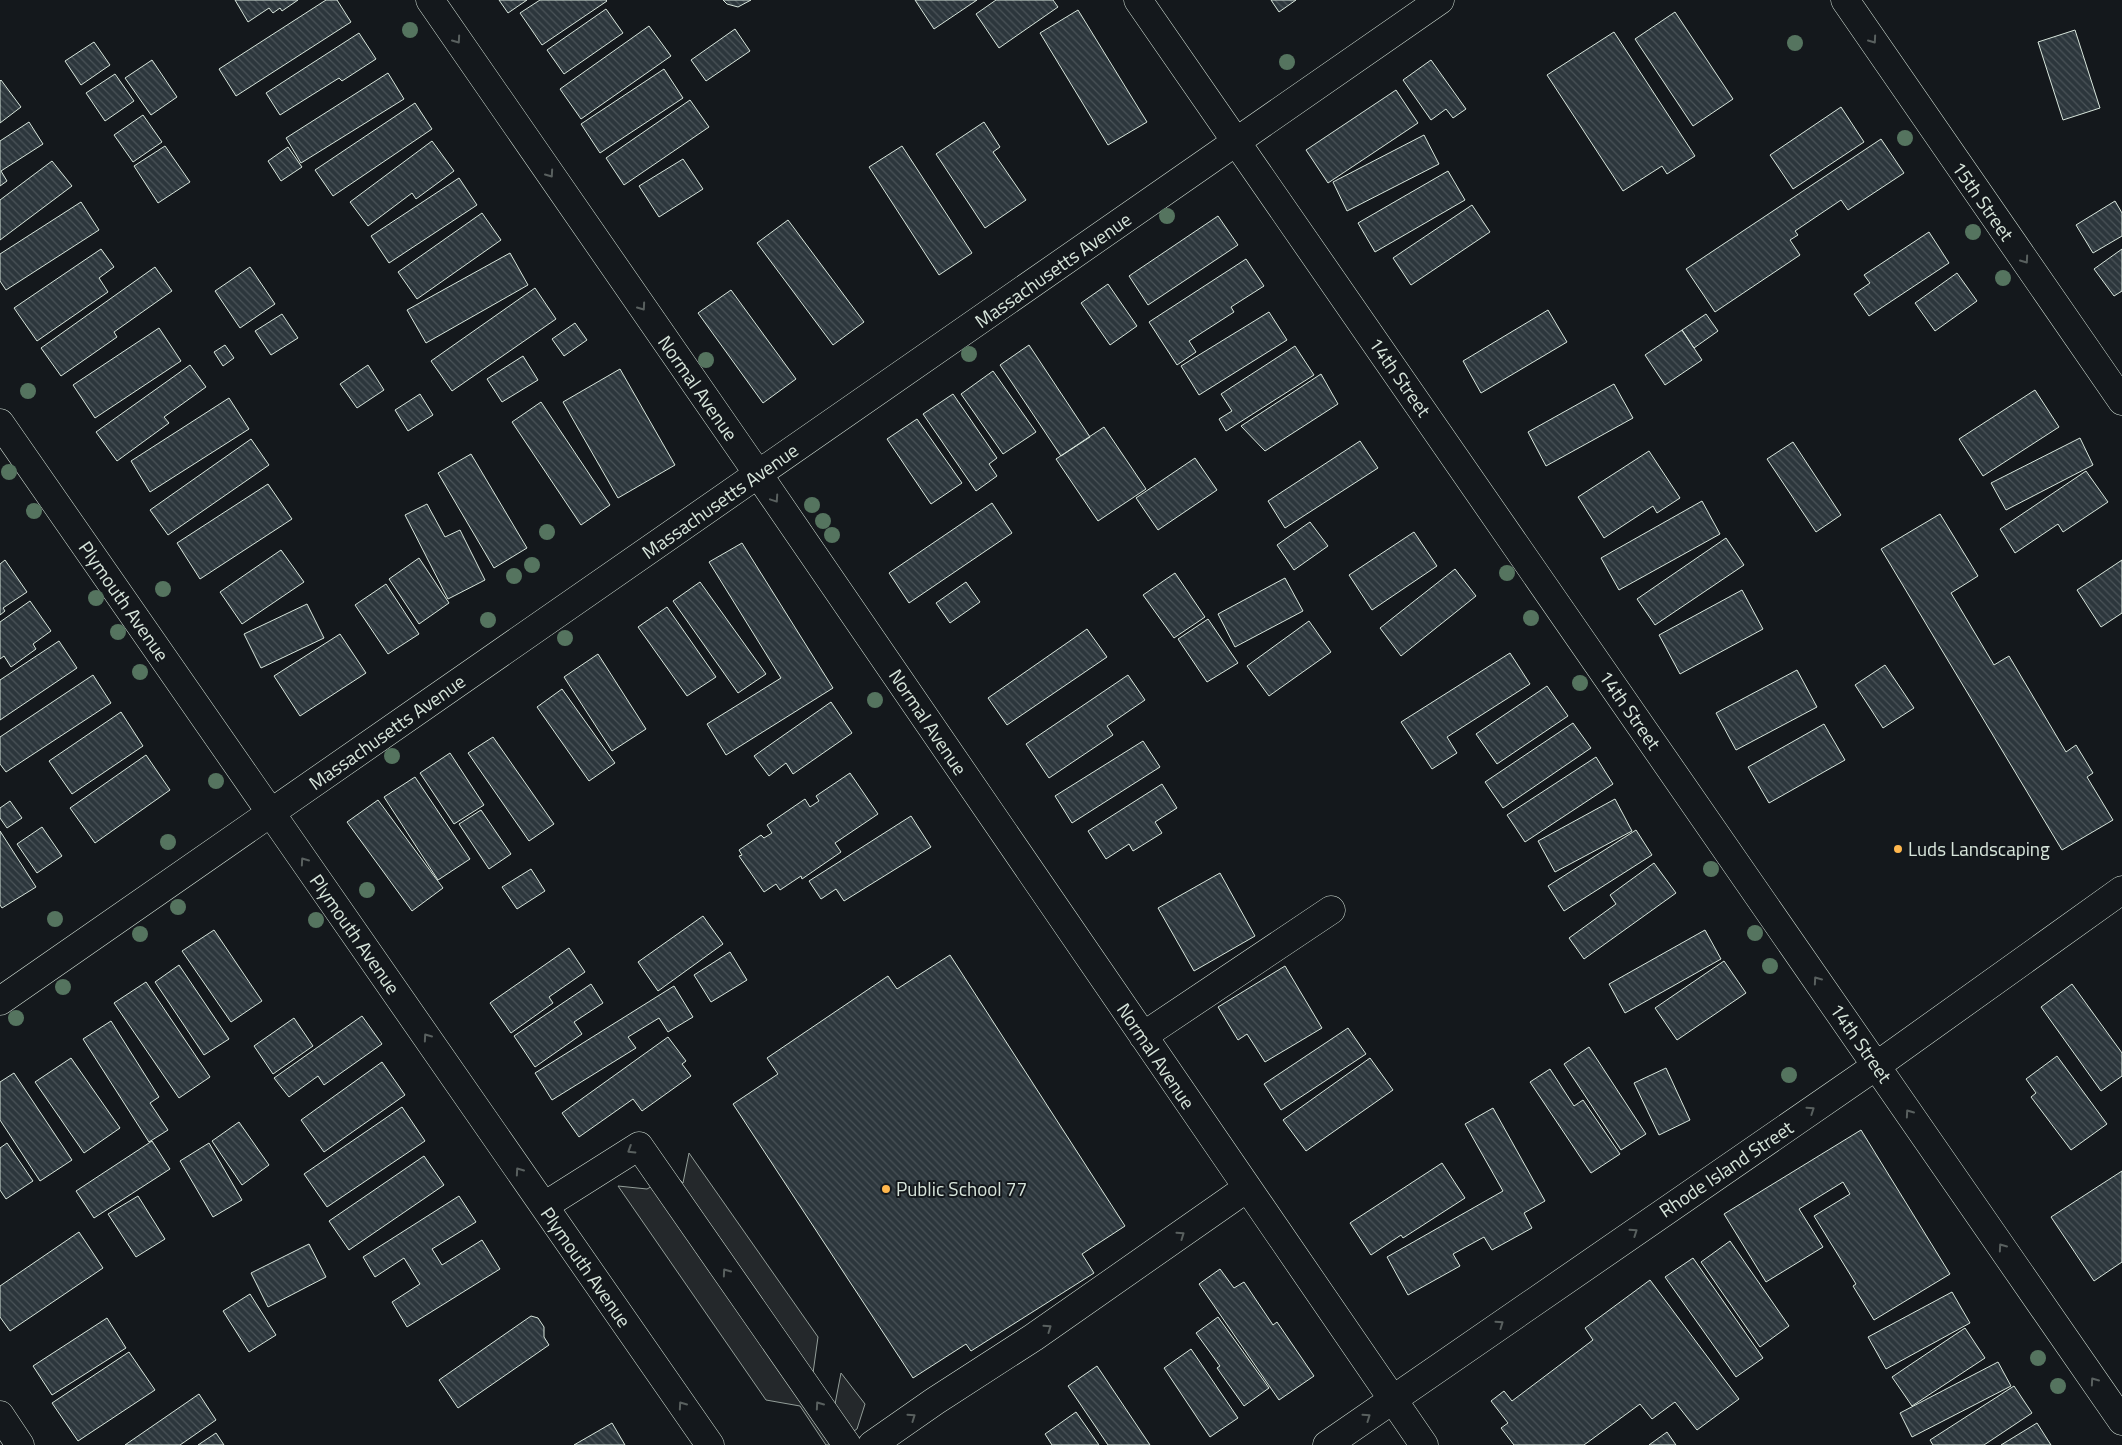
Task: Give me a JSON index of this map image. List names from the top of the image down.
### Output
{
  "streets": {
    "street": [
      "15th Street",
      "Massachusetts Avenue",
      "14th Street",
      "Normal Avenue",
      "Plymouth Avenue",
      "Rhode Island Street"
    ]
  },
  "crossings": [
    ["Massachusetts Avenue", "14th Street"],
    ["Massachusetts Avenue", "Normal Avenue"],
    ["Massachusetts Avenue", "Plymouth Avenue"],
    ["14th Street", "Rhode Island Street"],
    ["Normal Avenue", "Rhode Island Street"]
  ],
  "one_way": [
    "15th Street",
    "14th Street",
    "Normal Avenue",
    "Plymouth Avenue",
    "Rhode Island Street"
  ],
  "places": ["Luds Landscaping", "Public School 77"]
}
